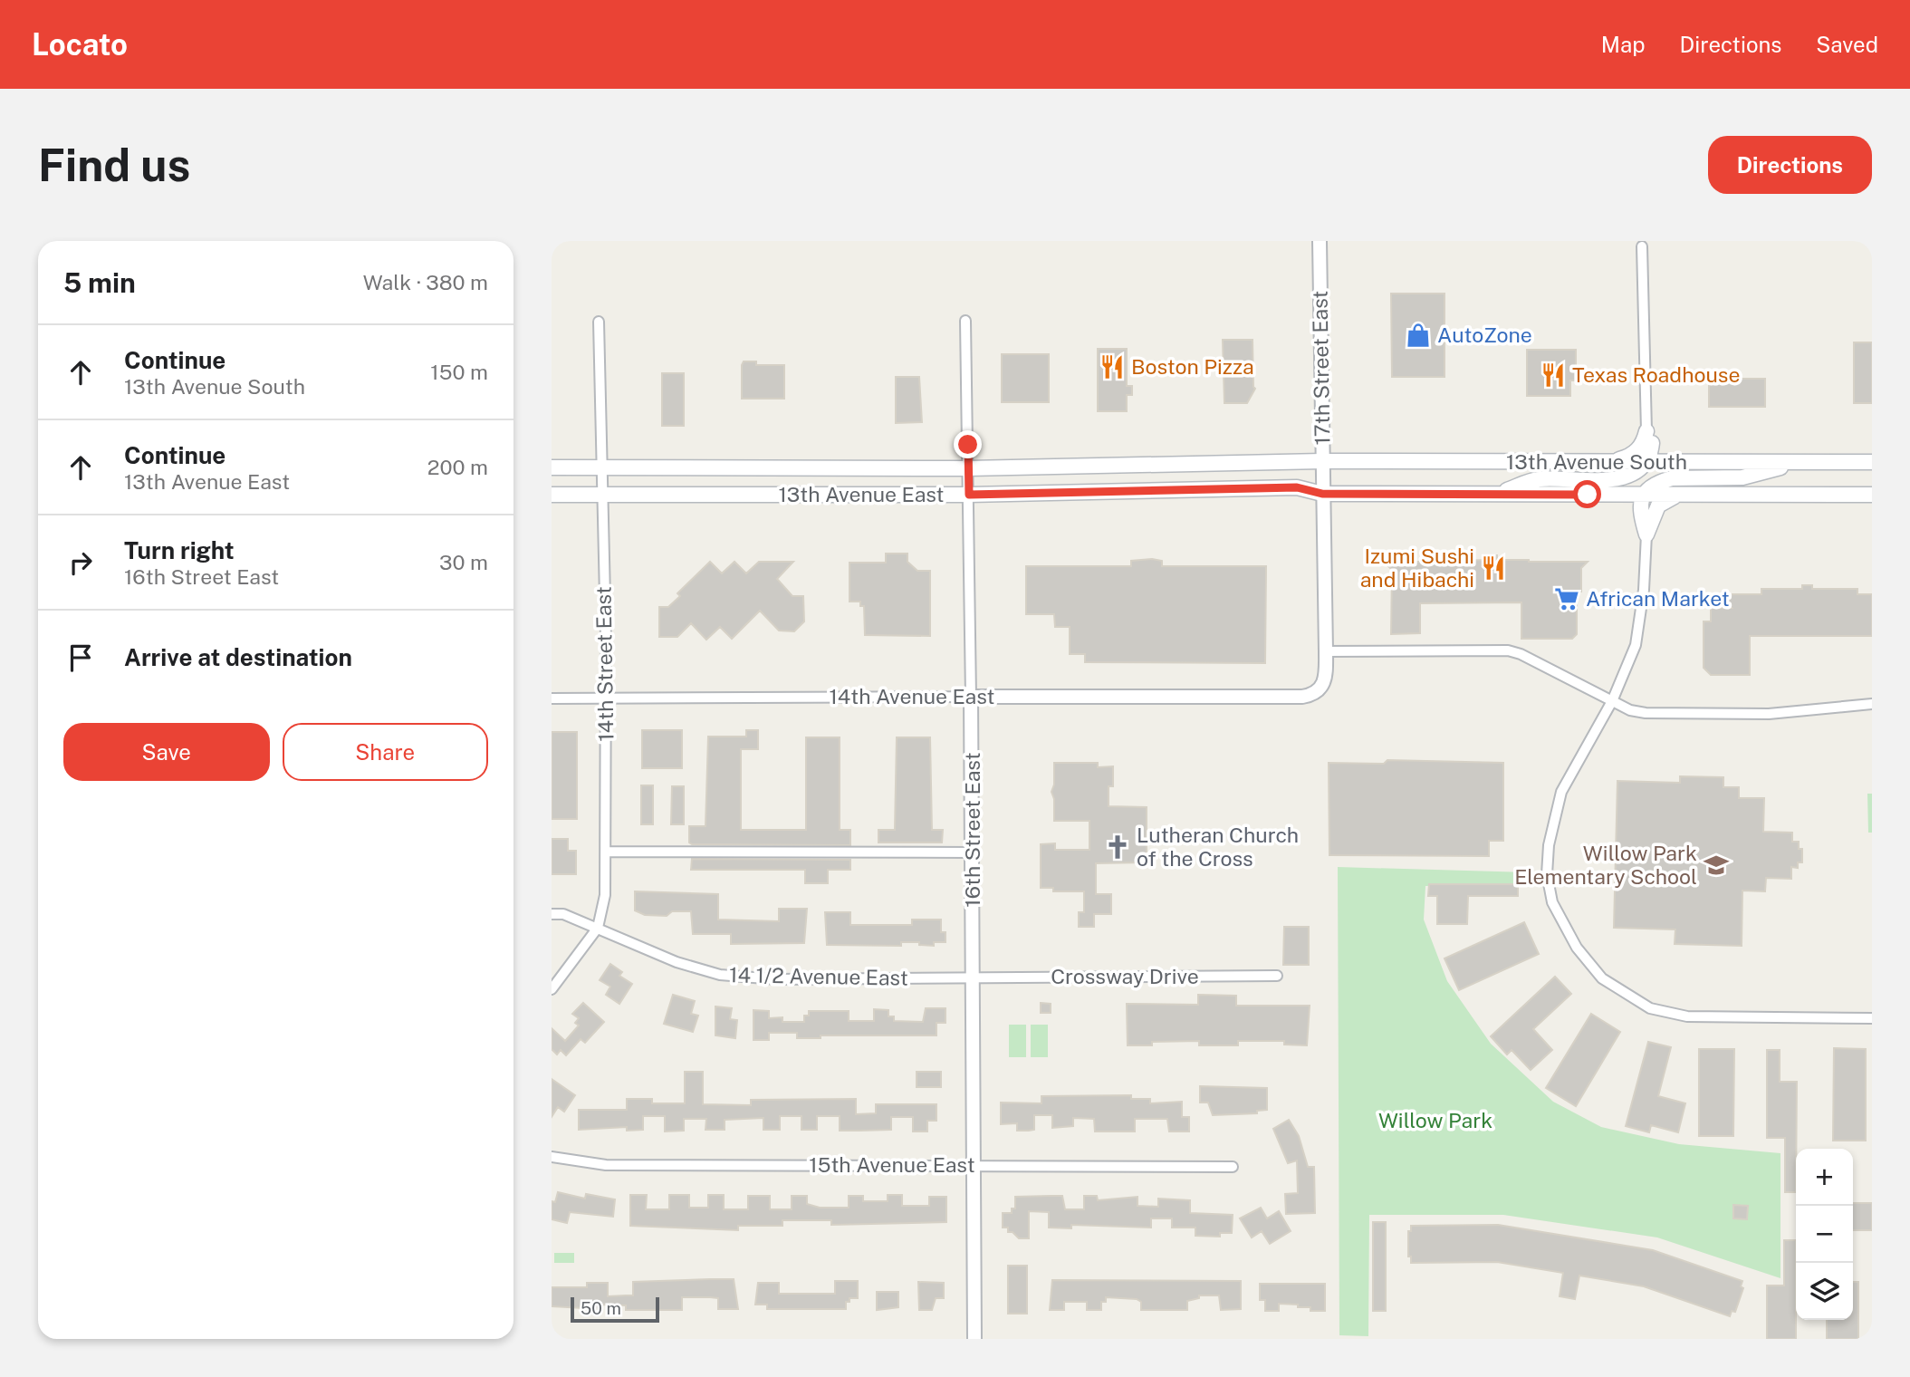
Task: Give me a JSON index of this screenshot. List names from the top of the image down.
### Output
{
  "streets": {
    "main road": ["13th Avenue South", "13th Avenue East"],
    "street": [
      "17th Street East",
      "14th Street East",
      "14th Avenue East",
      "16th Street East",
      "14 1/2 Avenue East",
      "Crossway Drive",
      "15th Avenue East"
    ]
  },
  "crossings": [
    ["17th Street East", "13th Avenue South"],
    ["17th Street East", "13th Avenue East"],
    ["17th Street East", "14th Avenue East"],
    ["13th Avenue South", "13th Avenue East"],
    ["13th Avenue East", "14th Street East"],
    ["13th Avenue East", "16th Street East"],
    ["14th Street East", "14th Avenue East"],
    ["14th Street East", "14 1/2 Avenue East"],
    ["14th Avenue East", "16th Street East"],
    ["16th Street East", "14 1/2 Avenue East"],
    ["16th Street East", "Crossway Drive"],
    ["16th Street East", "15th Avenue East"],
    ["14 1/2 Avenue East", "Crossway Drive"]
  ],
  "parks": ["Willow Park"],
  "places": {
    "shop": ["AutoZone"],
    "restaurant": ["Boston Pizza", "Texas Roadhouse", "Izumi Sushi and Hibachi"],
    "supermarket": ["African Market"],
    "church": ["Lutheran Church of the Cross"],
    "school or university": ["Willow Park Elementary School"]
  },
  "scale_bar": "50 m",
  "page": {
    "header": "Locato",
    "nav": ["Map", "Directions", "Saved"],
    "buttons": [
      "Directions",
      ["Save", "Share"]
    ],
    "title": "Find us",
    "heading": ["5 min", "Walk · 380 m"],
    "list": [
      ["Continue", "13th Avenue South", "150 m"],
      ["Continue", "13th Avenue East", "200 m"],
      ["Turn right", "16th Street East", "30 m"],
      "Arrive at destination"
    ],
    "map_buttons": ["+", "−"],
    "scale": "50 m"
  }
}
